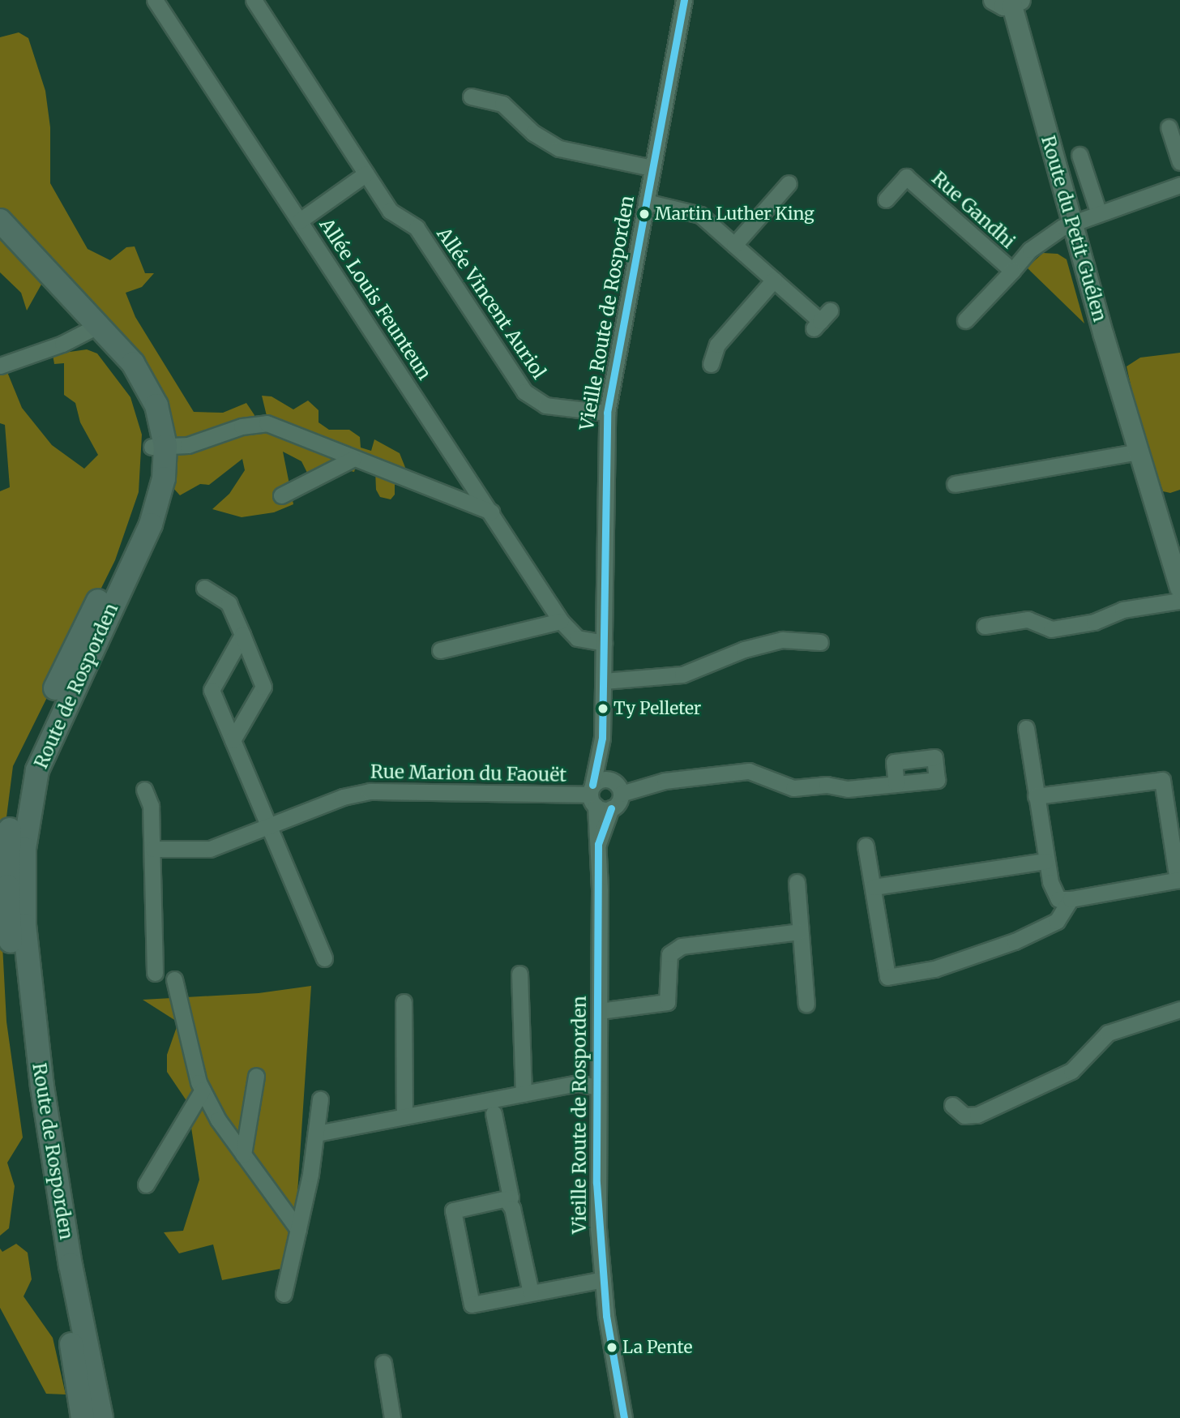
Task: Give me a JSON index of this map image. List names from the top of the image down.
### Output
{
  "streets": {
    "main road": ["Route de Rosporden"],
    "street": [
      "Rue Gandhi",
      "Route du Petit Guélen",
      "Allée Louis Feunteun",
      "Allée Vincent Auriol",
      "Vieille Route de Rosporden",
      "Rue Marion du Faouët"
    ]
  },
  "crossings": [
    ["Rue Gandhi", "Route du Petit Guélen"],
    ["Allée Louis Feunteun", "Vieille Route de Rosporden"],
    ["Allée Vincent Auriol", "Vieille Route de Rosporden"],
    ["Vieille Route de Rosporden", "Rue Marion du Faouët"]
  ],
  "places": ["Martin Luther King", "Ty Pelleter", "La Pente"]
}
